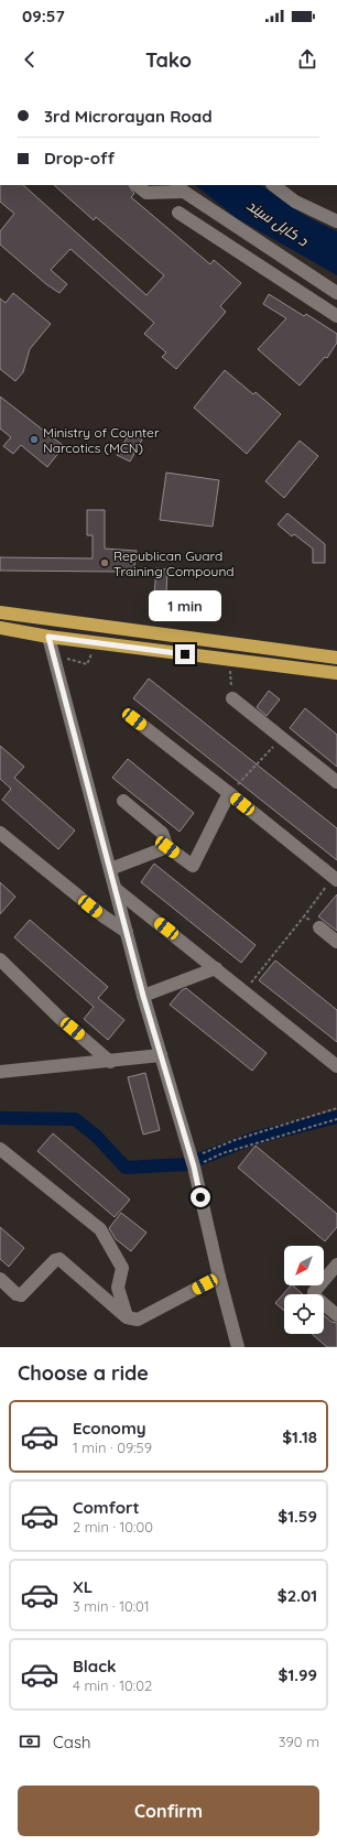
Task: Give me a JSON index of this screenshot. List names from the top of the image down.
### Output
{
  "water": ["د کابل سيند"],
  "places": ["Ministry of Counter Narcotics (MCN)", "Republican Guard Training Compound"],
  "north": "bottom left",
  "page": {
    "status": "09:57",
    "header": "Tako",
    "banner": ["3rd Microrayan Road", "Drop-off"],
    "bubble": "1 min",
    "heading": "Choose a ride",
    "list": [
      {
        "name": "Economy",
        "note": "1 min · 09:59",
        "value": "$1.18"
      },
      {
        "name": "Comfort",
        "note": "2 min · 10:00",
        "value": "$1.59"
      },
      {
        "name": "XL",
        "note": "3 min · 10:01",
        "value": "$2.01"
      },
      {
        "name": "Black",
        "note": "4 min · 10:02",
        "value": "$1.99"
      }
    ],
    "pay": ["Cash", "390 m"],
    "buttons": "Confirm"
  }
}
